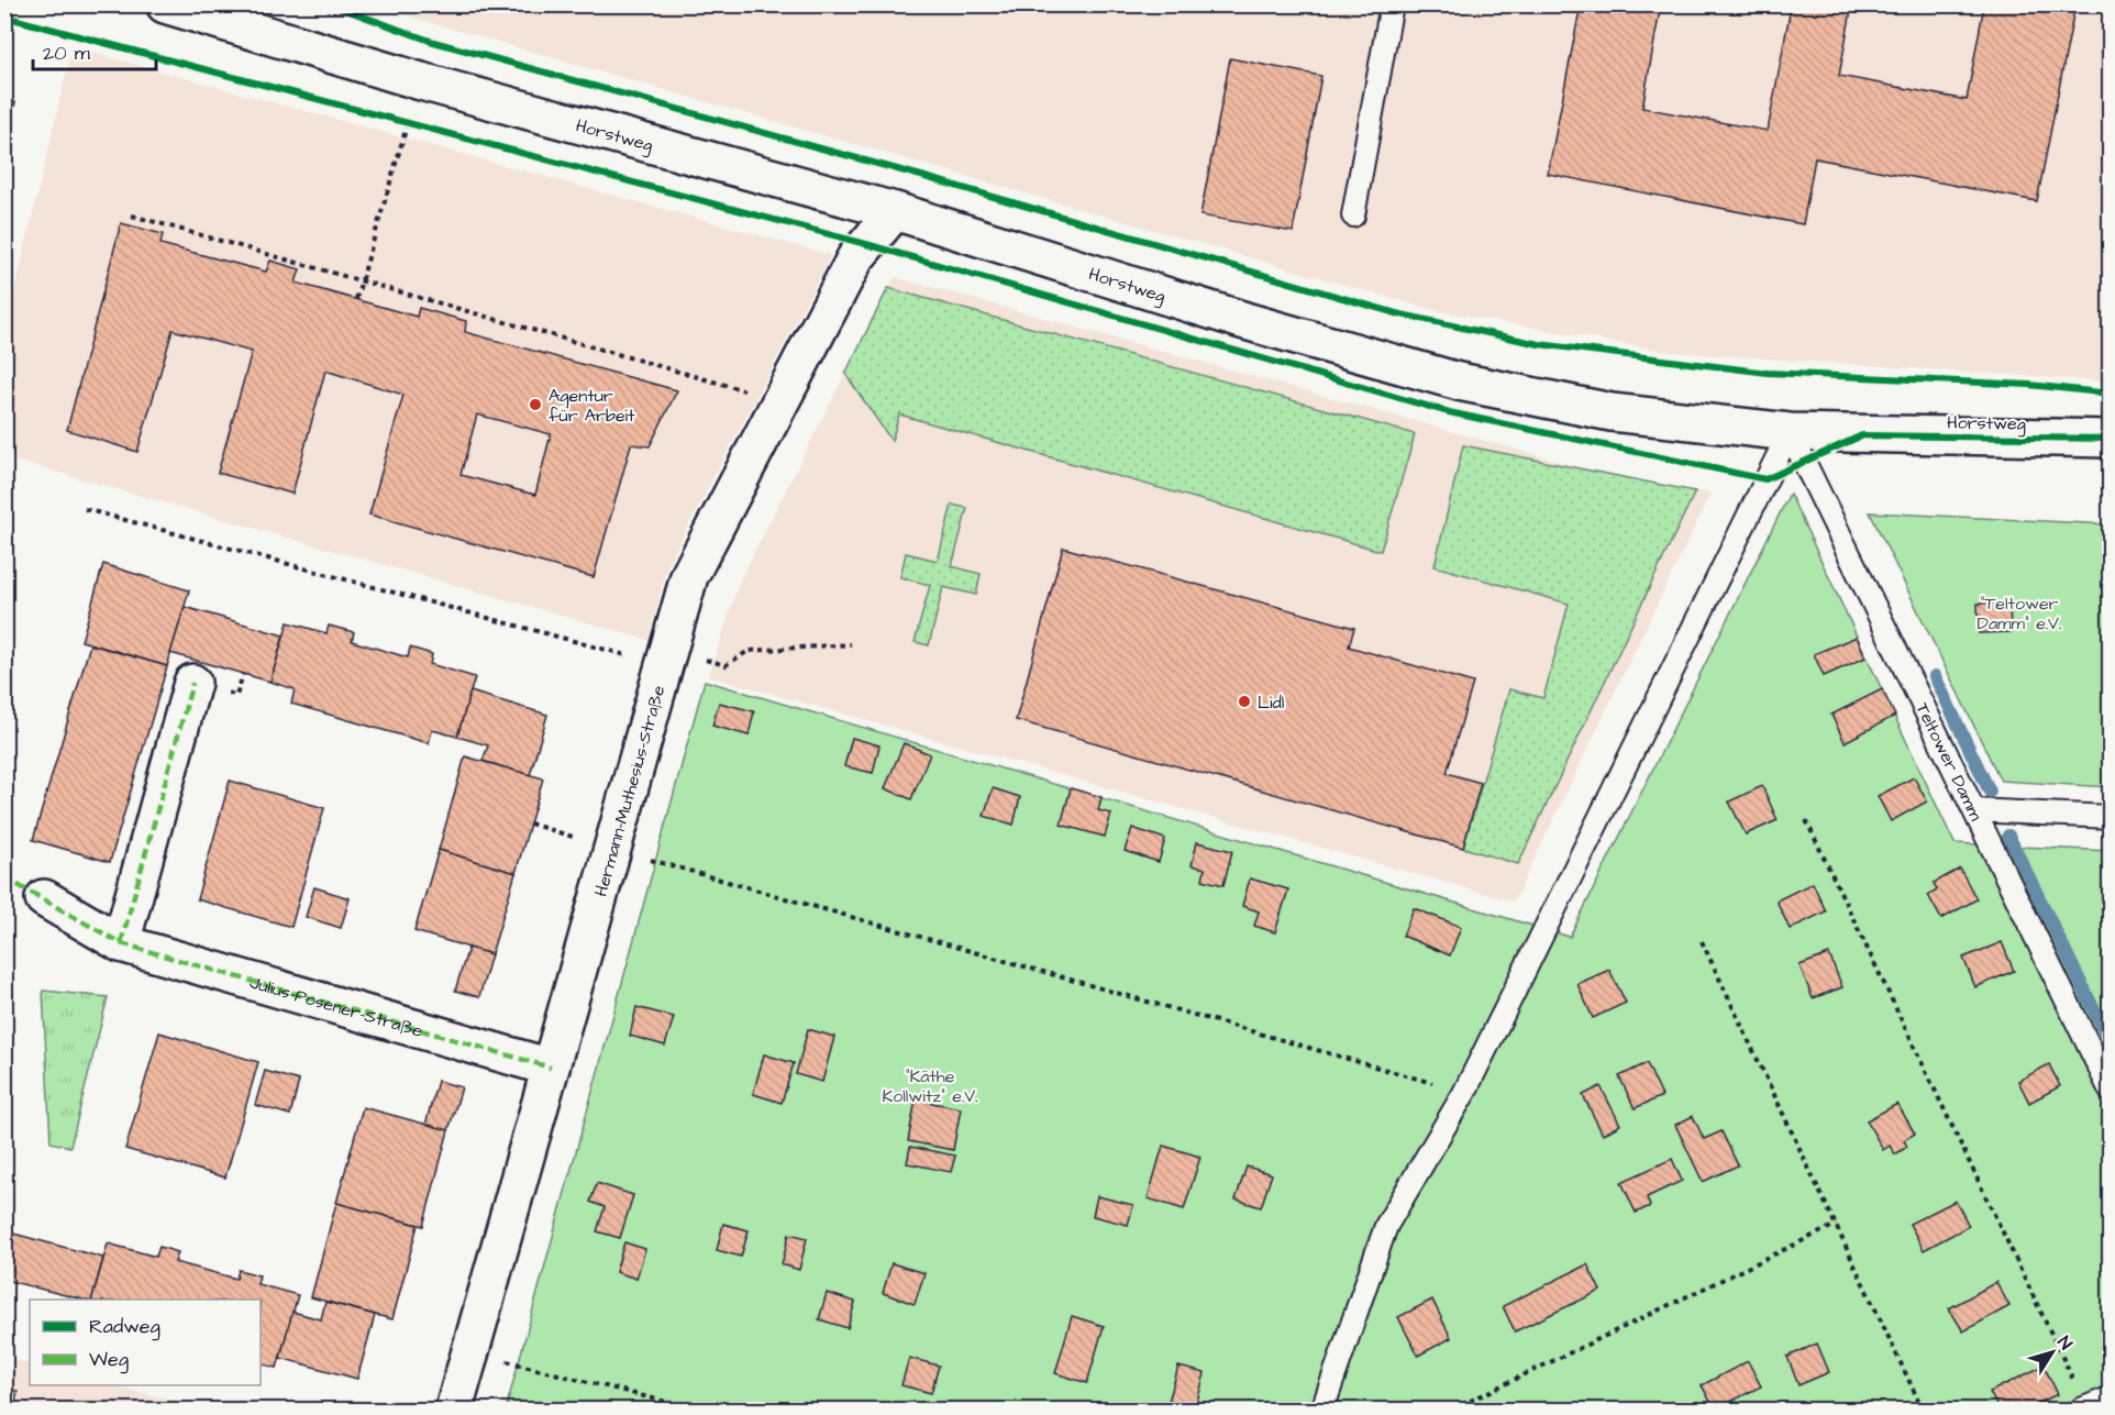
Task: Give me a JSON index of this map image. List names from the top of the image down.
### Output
{
  "streets": {
    "street": ["Horstweg", "Hermann-Muthesius-Straße", "Julius-Posener-Straße"],
    "lane": ["Teltower Damm"]
  },
  "crossings": [
    ["Horstweg", "Teltower Damm"],
    ["Horstweg", "Hermann-Muthesius-Straße"],
    ["Hermann-Muthesius-Straße", "Julius-Posener-Straße"]
  ],
  "parks": ["\"Teltower Damm\" e.V.", "\"Käthe Kollwitz\" e.V."],
  "places": ["Agentur für Arbeit", "Lidl"],
  "legend": ["Radweg", "Weg"],
  "scale_bar": "20 m",
  "north": "top right"
}
